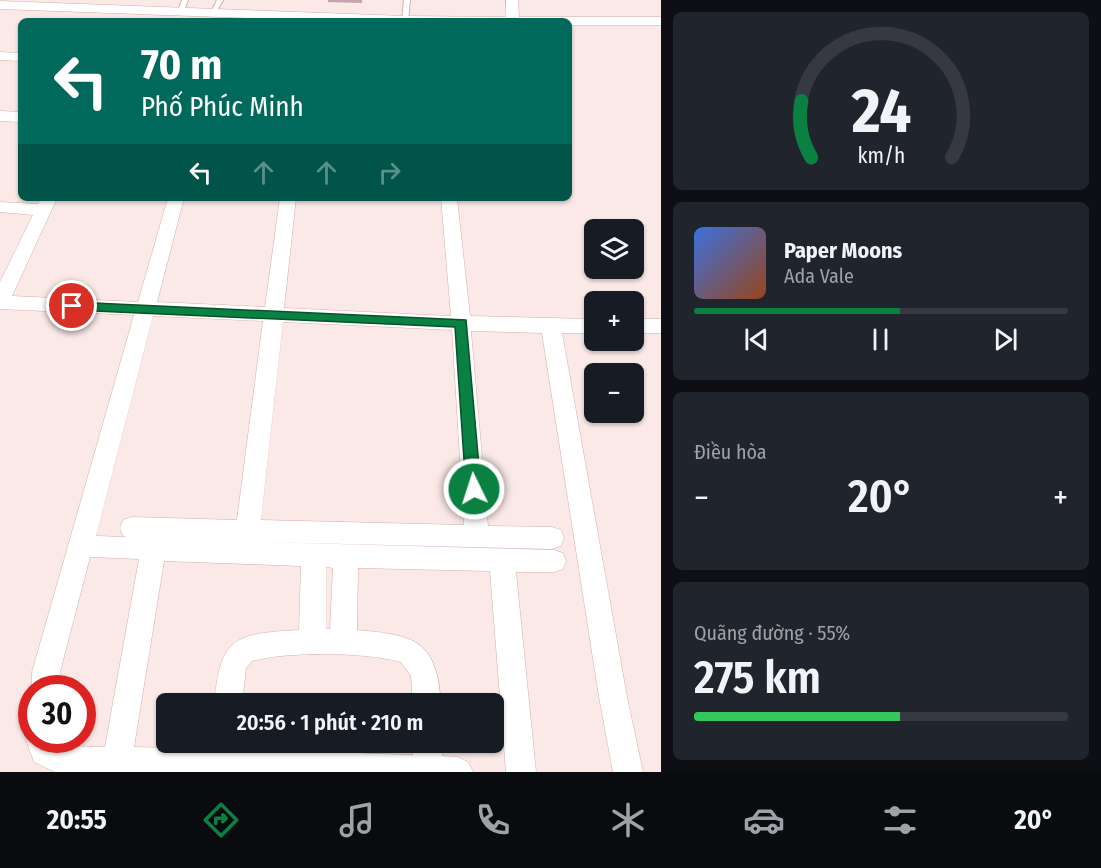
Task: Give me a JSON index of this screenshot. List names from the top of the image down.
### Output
{
  "page": {
    "turn": ["70 m", "Phố Phúc Minh"],
    "map_buttons": ["+", "−"],
    "song": ["Paper Moons", "Ada Vale"],
    "tile": [
      "Điều hòa",
      ["Quãng đường · 55%", "275 km"]
    ],
    "heat": ["−", "20°", "+"],
    "limit": "30",
    "trip": "20:56 · 1 phút · 210 m",
    "tabs": ["20:55", "20°"],
    "gauge": ["24", "km/h"]
  }
}
